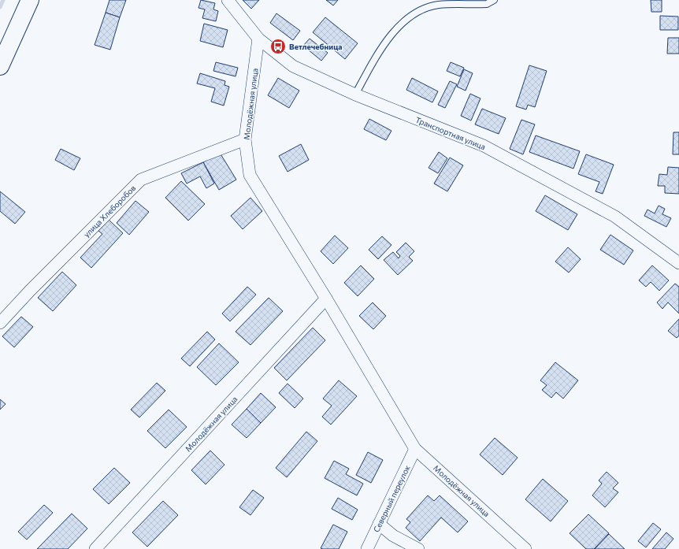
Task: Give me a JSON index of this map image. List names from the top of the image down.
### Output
{
  "streets": {
    "street": [
      "Молодёжная улица",
      "Транспортная улица",
      "улица Хлеборобов",
      "Северный переулок"
    ]
  },
  "crossings": [
    ["Молодёжная улица", "Транспортная улица"],
    ["Молодёжная улица", "улица Хлеборобов"],
    ["Молодёжная улица", "Северный переулок"]
  ],
  "places": {
    "bus stop": ["Ветлечебница"]
  }
}
